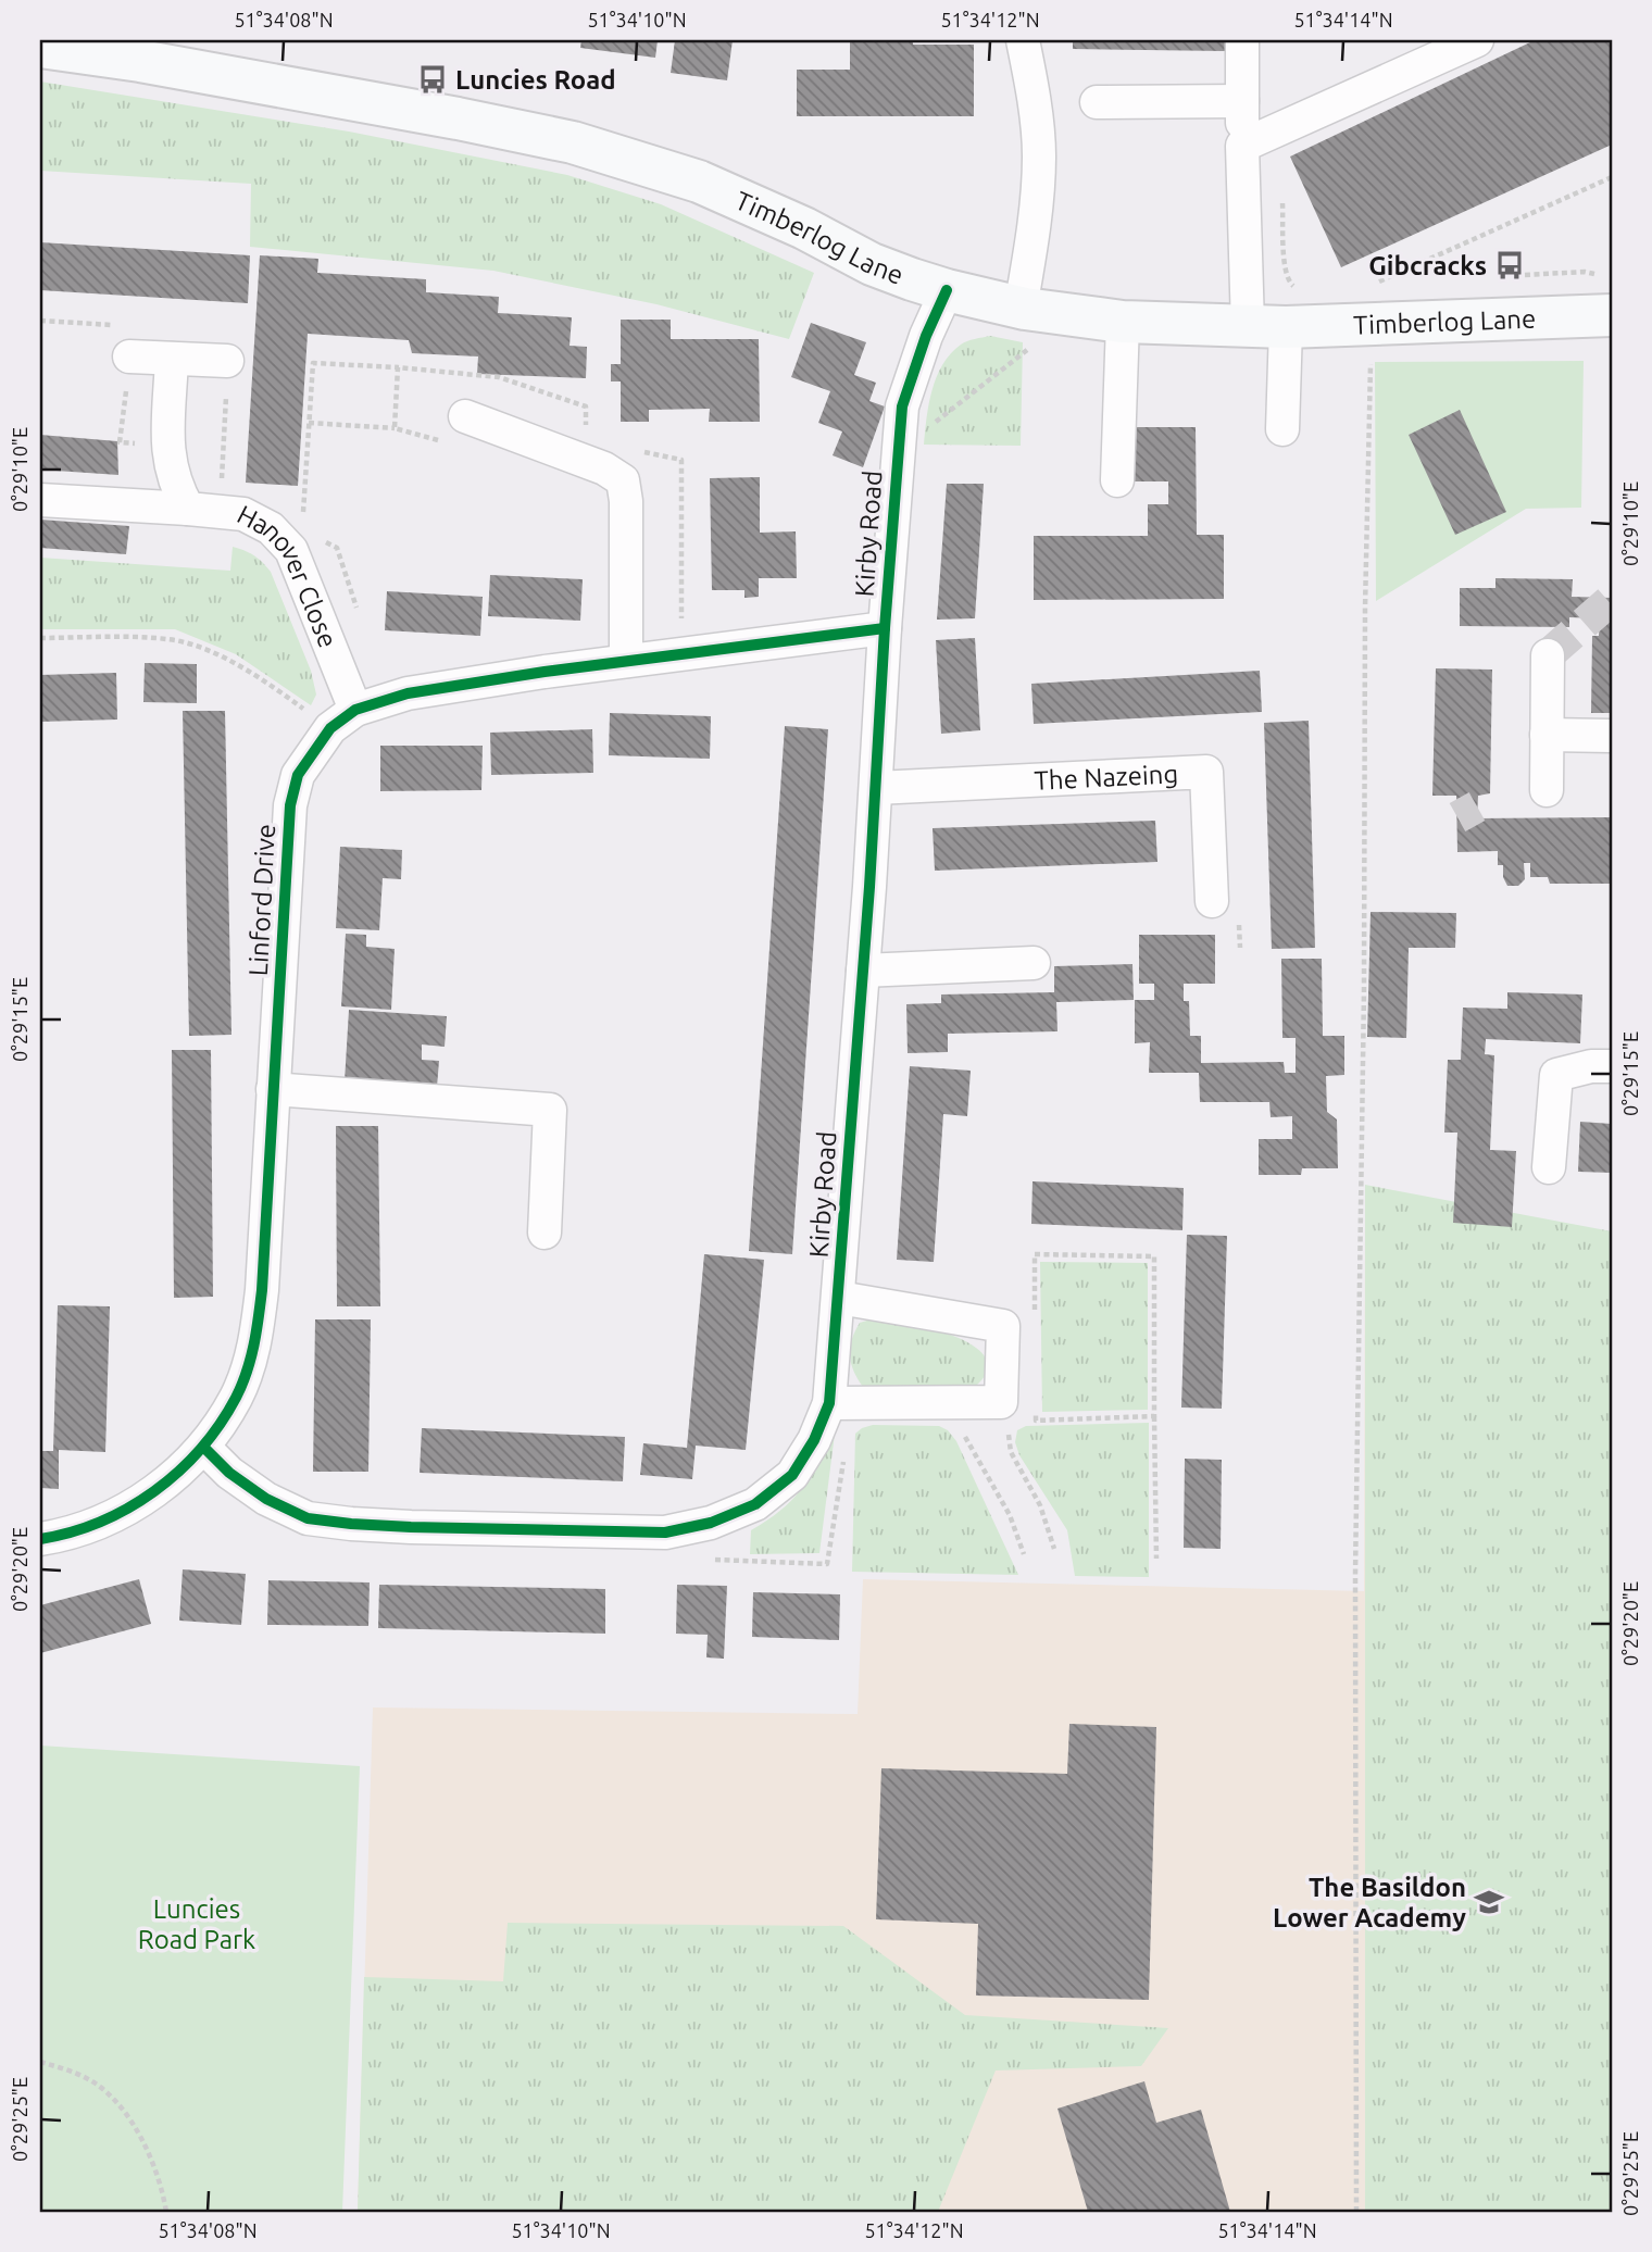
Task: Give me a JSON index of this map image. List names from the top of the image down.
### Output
{
  "streets": {
    "main road": ["Timberlog Lane"],
    "street": [
      "Kirby Road",
      "Hanover Close",
      "The Nazeing",
      "Linford Drive"
    ]
  },
  "crossings": [
    ["Timberlog Lane", "Kirby Road"],
    ["Kirby Road", "The Nazeing"],
    ["Kirby Road", "Linford Drive"],
    ["Hanover Close", "Linford Drive"]
  ],
  "parks": ["Luncies Road Park"],
  "places": {
    "bus stop": ["Luncies Road", "Gibcracks"],
    "school or university": ["The Basildon Lower Academy"]
  },
  "coordinates": [
    "51°34'08\"N",
    "51°34'10\"N",
    "51°34'12\"N",
    "51°34'14\"N",
    "0°29'10\"E",
    "0°29'15\"E",
    "0°29'20\"E",
    "0°29'25\"E"
  ]
}
